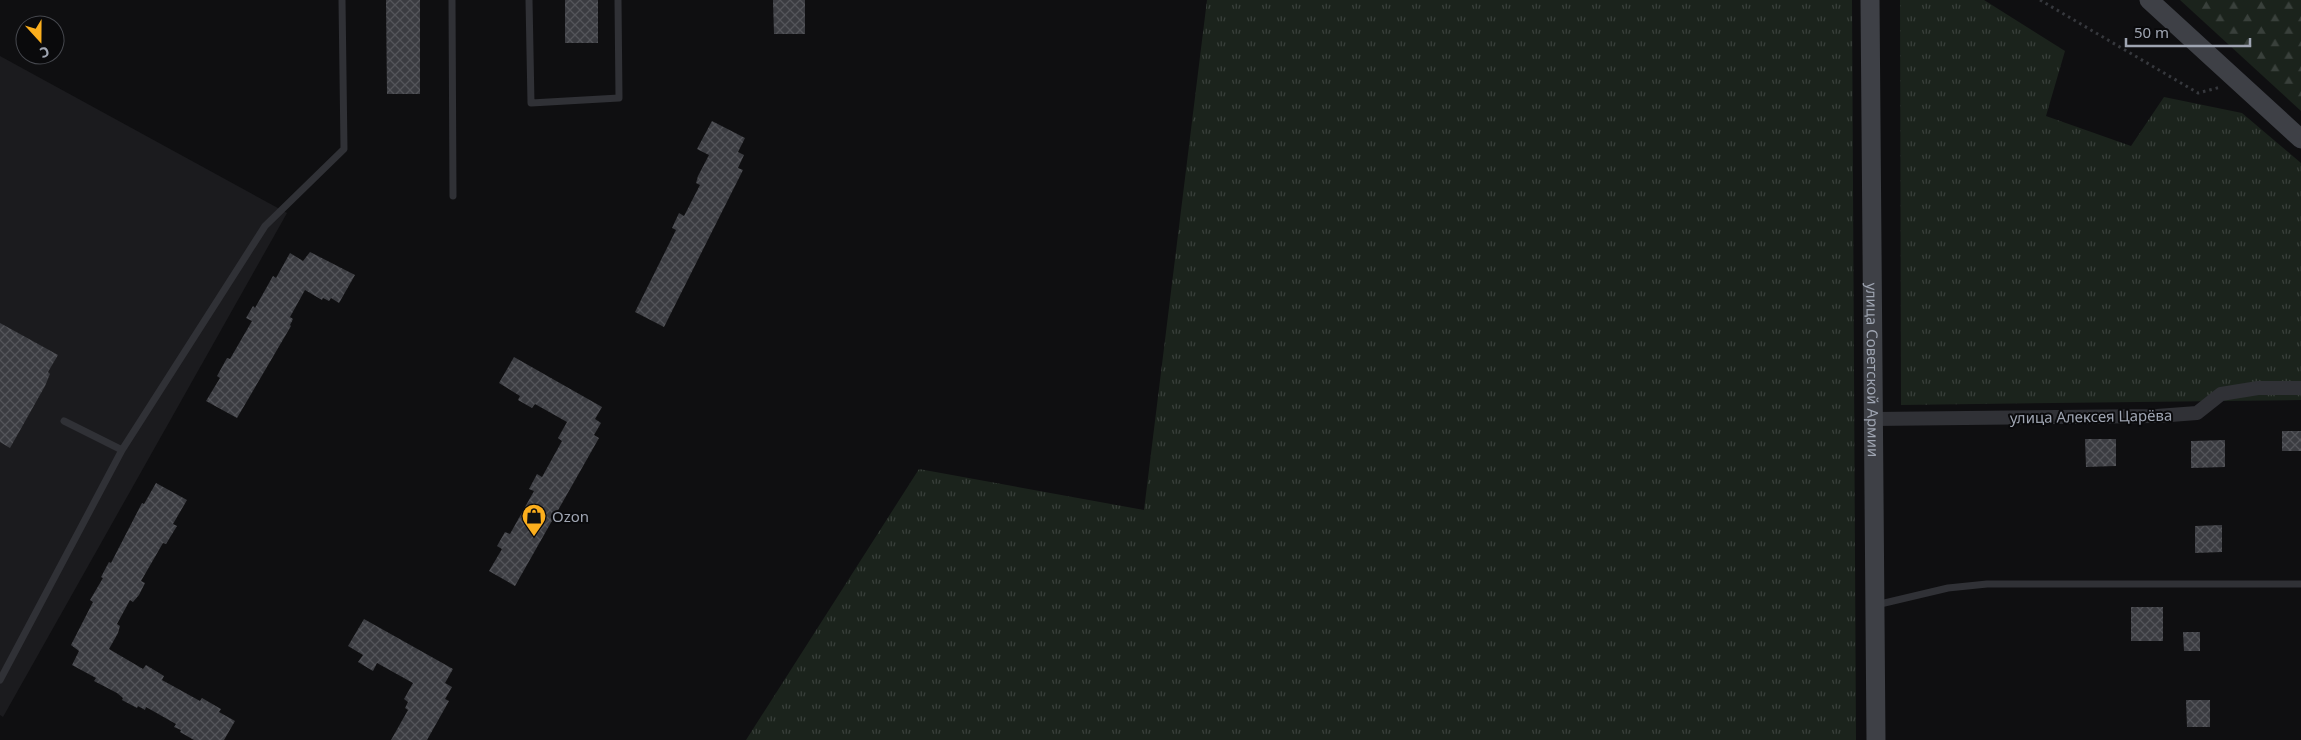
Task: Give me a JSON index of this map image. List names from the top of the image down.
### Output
{
  "streets": {
    "main road": ["улица Советской Армии"],
    "street": ["улица Алексея Царёва"]
  },
  "crossings": [
    ["улица Советской Армии", "улица Алексея Царёва"]
  ],
  "places": {
    "shop": ["Ozon"]
  },
  "scale_bar": "50 m",
  "north": "bottom"
}
